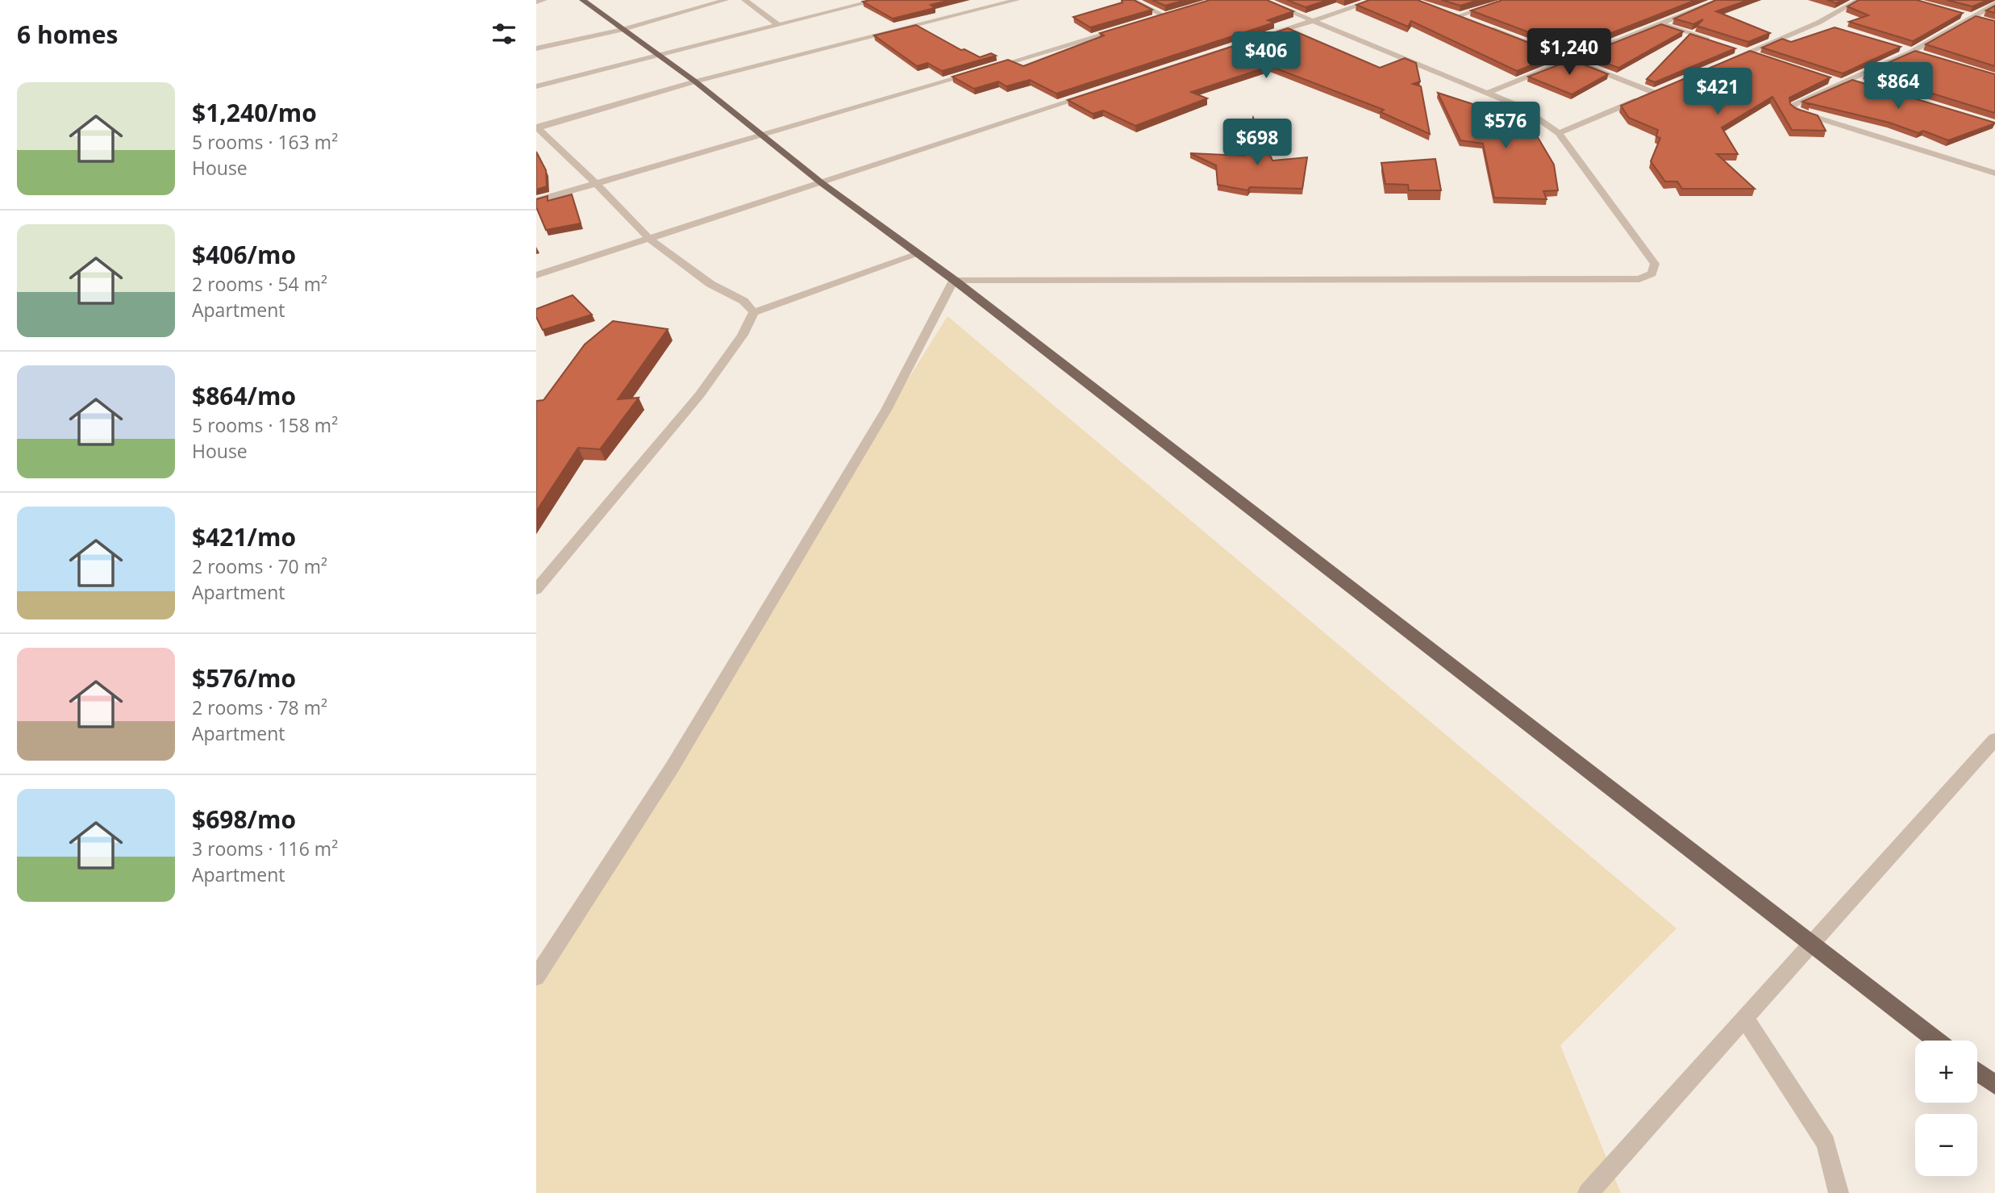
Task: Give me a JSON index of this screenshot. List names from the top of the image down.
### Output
{
  "page": {
    "heading": "6 homes",
    "price": [
      "$1,240",
      "$406",
      "$864",
      "$421",
      "$576",
      "$698"
    ],
    "list": [
      {
        "name": "$1,240/mo",
        "note": "5 rooms · 163 m² · House"
      },
      {
        "name": "$406/mo",
        "note": "2 rooms · 54 m² · Apartment"
      },
      {
        "name": "$864/mo",
        "note": "5 rooms · 158 m² · House"
      },
      {
        "name": "$421/mo",
        "note": "2 rooms · 70 m² · Apartment"
      },
      {
        "name": "$576/mo",
        "note": "2 rooms · 78 m² · Apartment"
      },
      {
        "name": "$698/mo",
        "note": "3 rooms · 116 m² · Apartment"
      }
    ],
    "map_buttons": ["+", "−"]
  }
}
